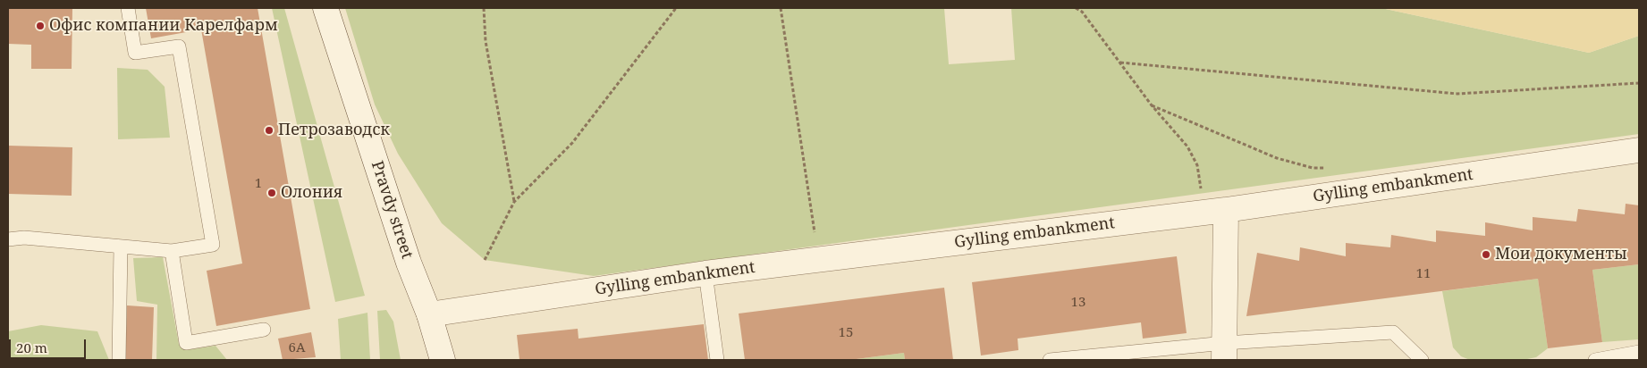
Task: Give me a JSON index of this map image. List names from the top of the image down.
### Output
{
  "streets": {
    "street": ["Gylling embankment", "Pravdy street"]
  },
  "crossings": [
    ["Gylling embankment", "Pravdy street"]
  ],
  "places": [
    "Офис компании Карелфарм",
    "Петрозаводск",
    "Олония",
    "Мои документы"
  ],
  "house_numbers": [
    "1",
    "11",
    "13",
    "15",
    "6А"
  ],
  "scale_bar": "20 m"
}
